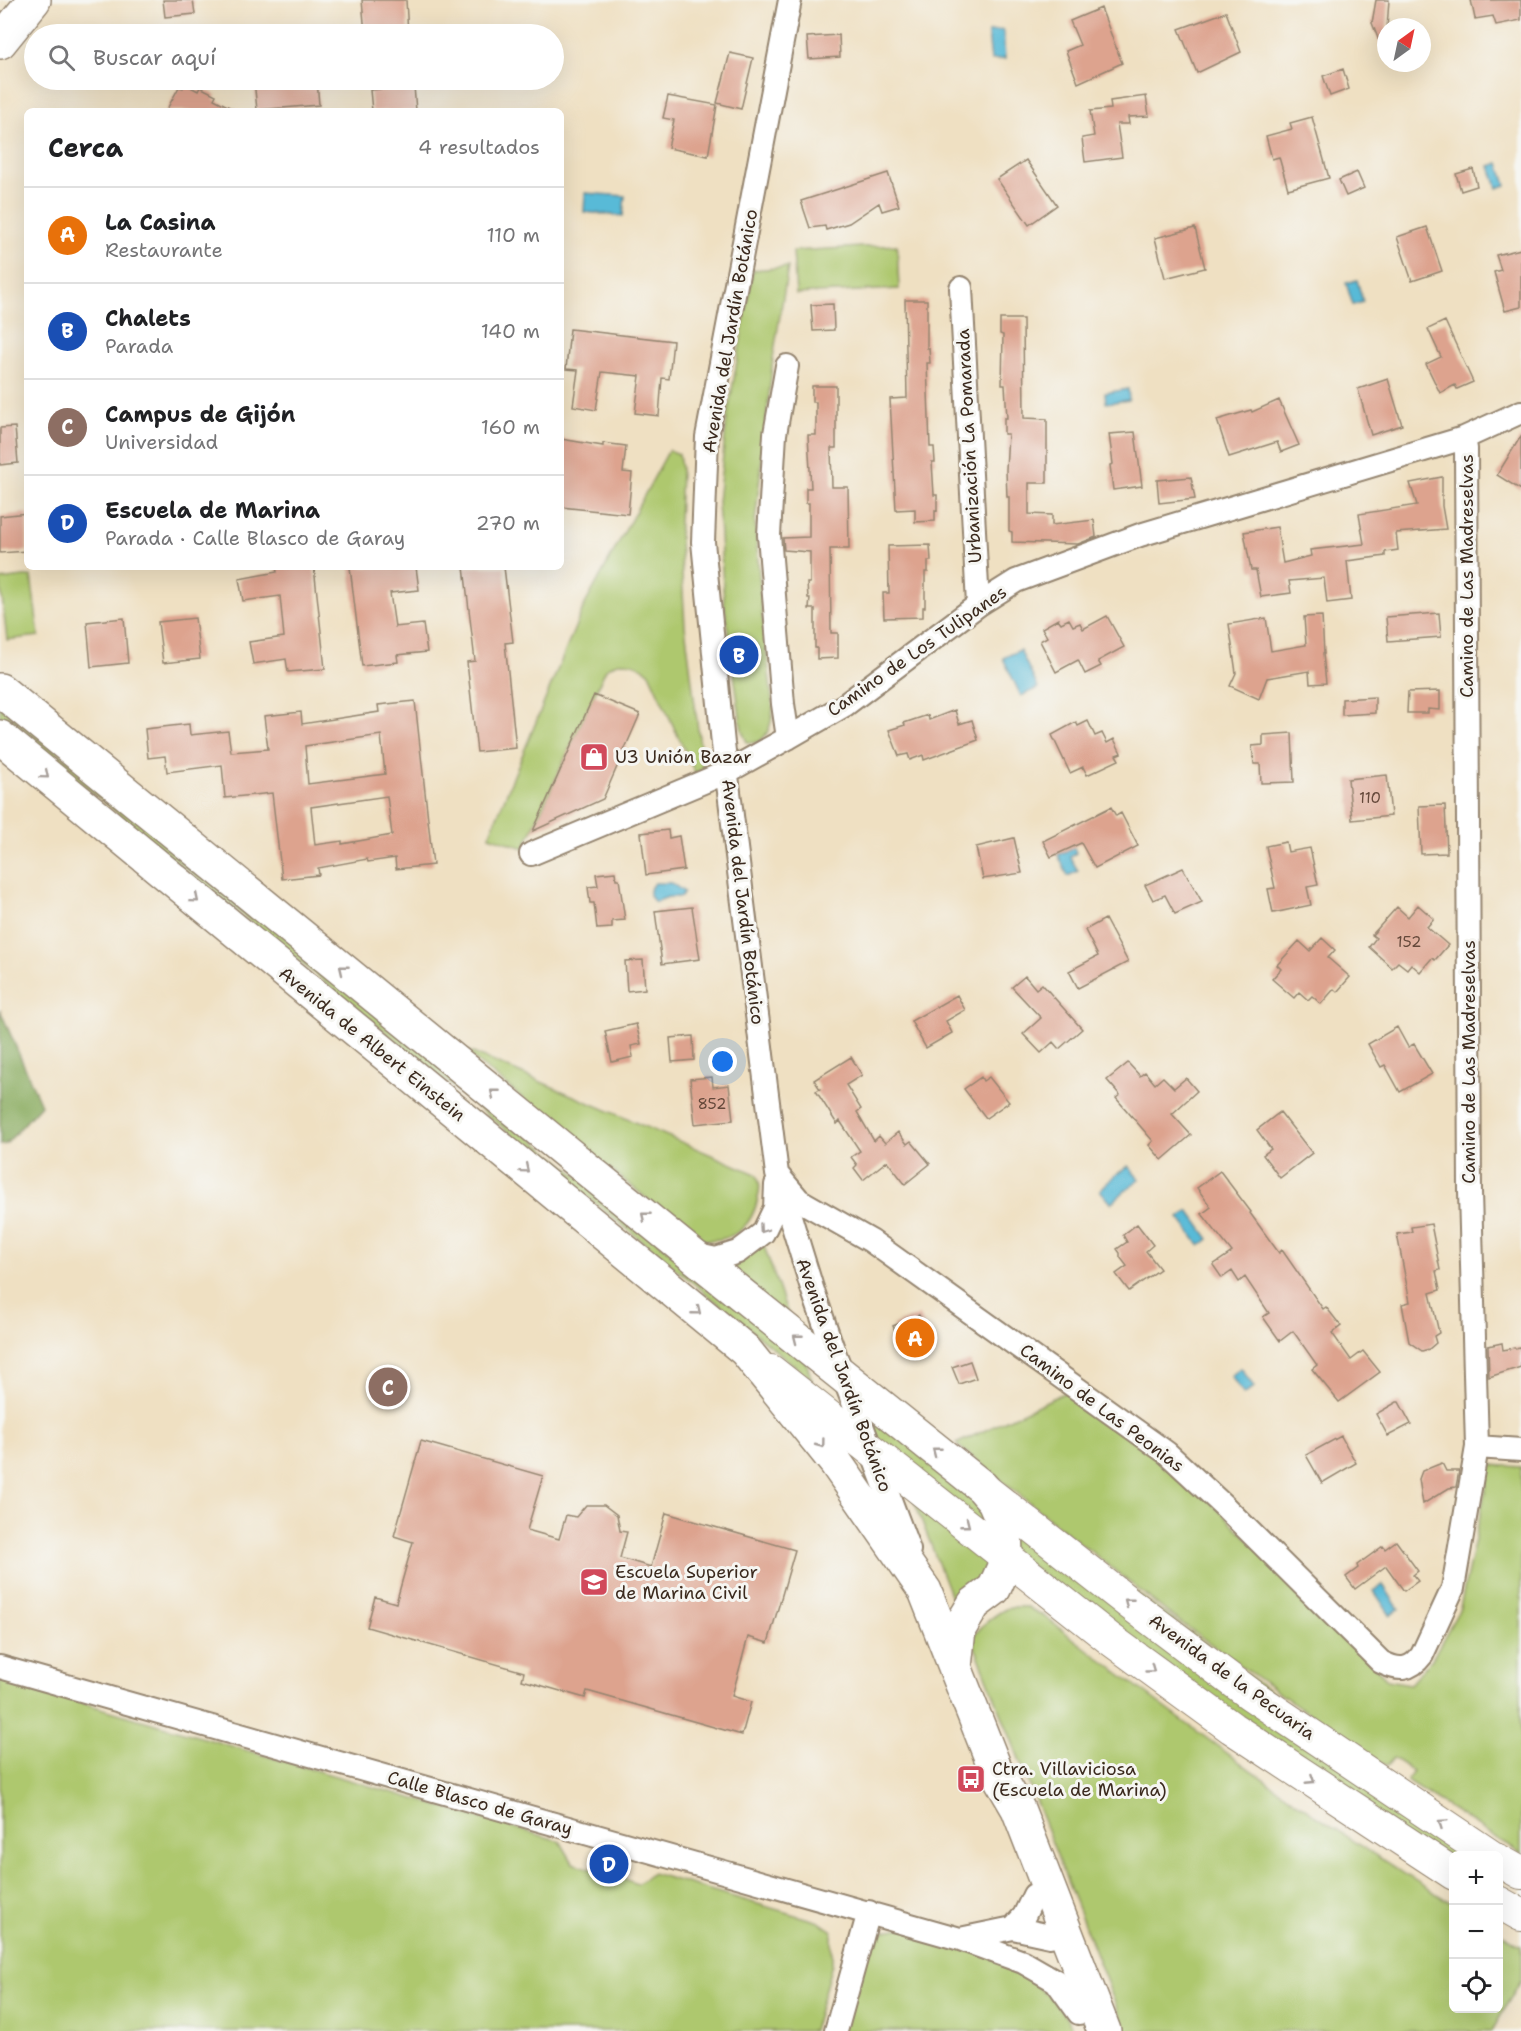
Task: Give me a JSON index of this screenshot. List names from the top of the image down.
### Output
{
  "streets": {
    "main road": ["Avenida del Jardín Botánico", "Avenida de Albert Einstein", "Avenida de la Pecuaria"],
    "street": [
      "Urbanización La Pomarada",
      "Camino de Las Madreselvas",
      "Camino de Los Tulipanes",
      "Camino de Las Peonias",
      "Calle Blasco de Garay"
    ]
  },
  "crossings": [
    ["Avenida del Jardín Botánico", "Camino de Los Tulipanes"],
    ["Avenida del Jardín Botánico", "Avenida de Albert Einstein"],
    ["Avenida del Jardín Botánico", "Camino de Las Peonias"],
    ["Avenida del Jardín Botánico", "Avenida de la Pecuaria"],
    ["Avenida del Jardín Botánico", "Calle Blasco de Garay"],
    ["Urbanización La Pomarada", "Camino de Los Tulipanes"],
    ["Camino de Las Madreselvas", "Camino de Los Tulipanes"],
    ["Camino de Las Madreselvas", "Camino de Las Peonias"]
  ],
  "one_way": ["Avenida de la Pecuaria"],
  "places": {
    "shop": ["U3 Unión Bazar"],
    "school or university": ["Escuela Superior de Marina Civil"],
    "bus stop": ["Ctra. Villaviciosa (Escuela de Marina)"]
  },
  "house_numbers": ["110", "152", "852"],
  "north": "top right",
  "page": {
    "search": "Buscar aquí",
    "heading": ["Cerca", "4 resultados"],
    "list": [
      {
        "mark": "A",
        "name": "La Casina",
        "note": "Restaurante",
        "value": "110 m"
      },
      {
        "mark": "B",
        "name": "Chalets",
        "note": "Parada",
        "value": "140 m"
      },
      {
        "mark": "C",
        "name": "Campus de Gijón",
        "note": "Universidad",
        "value": "160 m"
      },
      {
        "mark": "D",
        "name": "Escuela de Marina",
        "note": "Parada · Calle Blasco de Garay",
        "value": "270 m"
      }
    ],
    "pins": [
      "B",
      "A",
      "C",
      "D"
    ],
    "map_buttons": ["+", "−"]
  }
}
